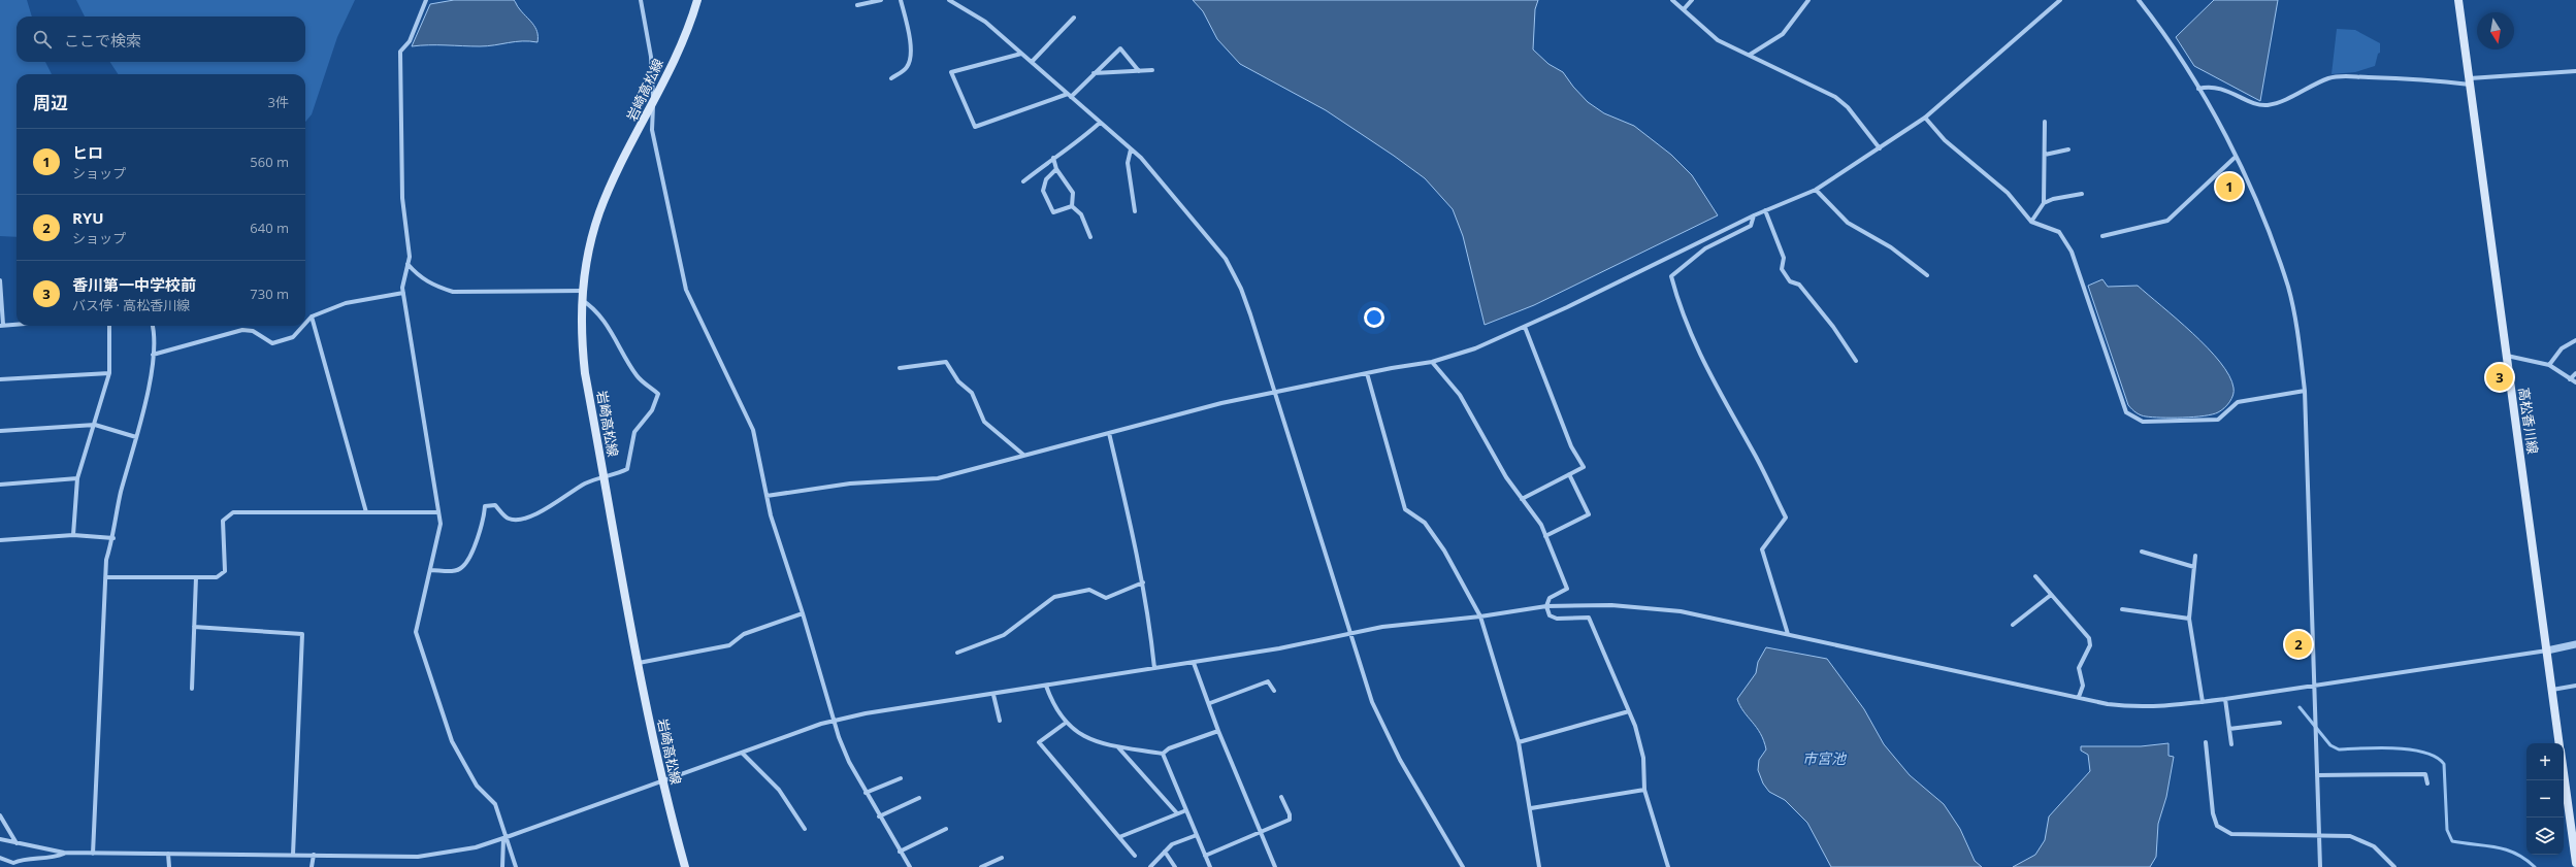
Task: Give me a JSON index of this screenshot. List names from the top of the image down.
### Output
{
  "streets": {
    "main road": ["岩崎高松線", "高松香川線"]
  },
  "water": ["市宮池"],
  "north": "bottom",
  "page": {
    "search": "ここで検索",
    "heading": ["周辺", "3件"],
    "list": [
      {
        "mark": "1",
        "name": "ヒロ",
        "note": "ショップ",
        "value": "560 m"
      },
      {
        "mark": "2",
        "name": "RYU",
        "note": "ショップ",
        "value": "640 m"
      },
      {
        "mark": "3",
        "name": "香川第一中学校前",
        "note": "バス停 · 高松香川線",
        "value": "730 m"
      }
    ],
    "pins": ["1", "3", "2"],
    "map_buttons": ["+", "−"]
  }
}
